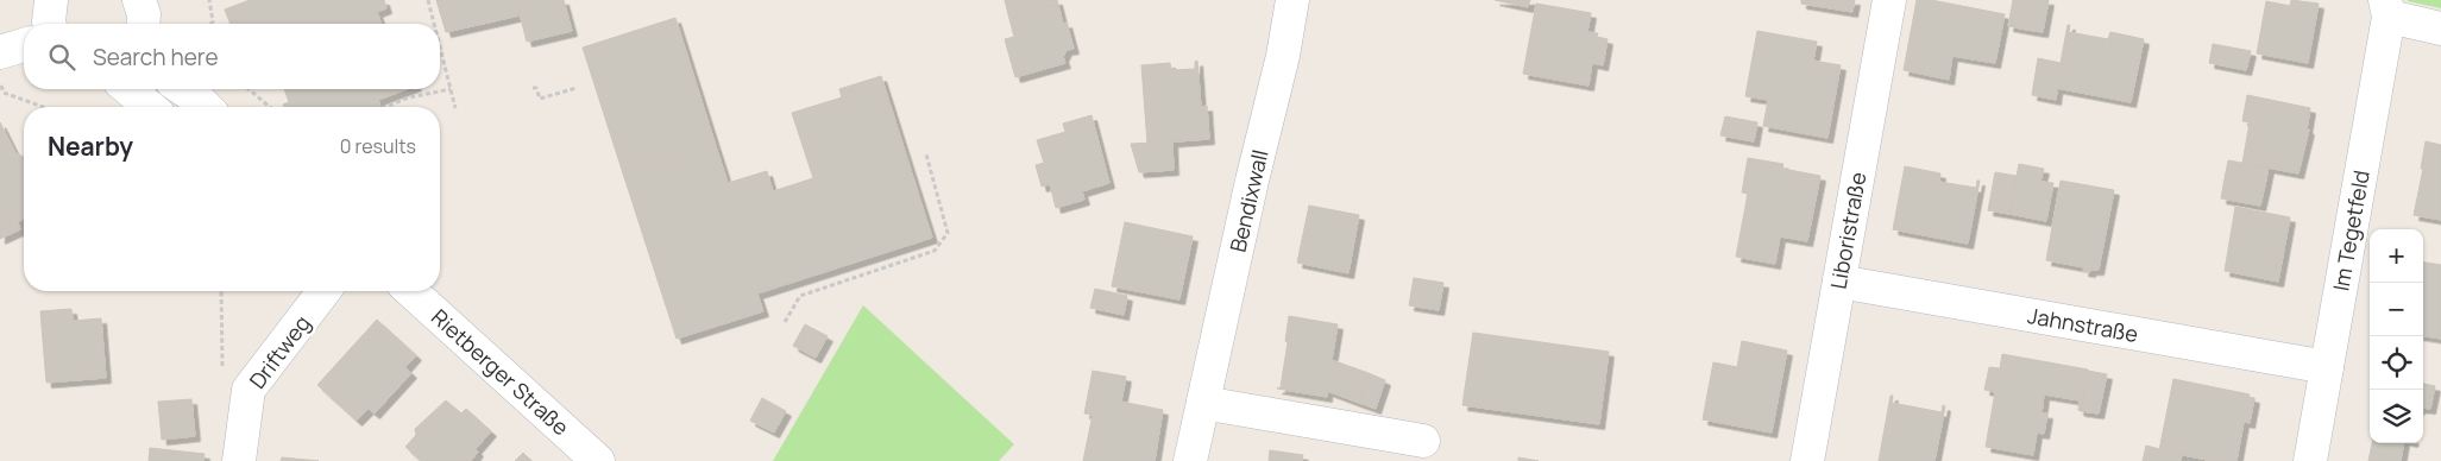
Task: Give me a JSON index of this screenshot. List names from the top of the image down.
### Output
{
  "streets": {
    "street": [
      "Bendixwall",
      "Liboristraße",
      "Im Tegetfeld",
      "Jahnstraße",
      "Driftweg",
      "Rietberger Straße"
    ]
  },
  "crossings": [
    ["Liboristraße", "Jahnstraße"],
    ["Im Tegetfeld", "Jahnstraße"]
  ],
  "page": {
    "search": "Search here",
    "heading": ["Nearby", "0 results"],
    "map_buttons": ["+", "−"]
  }
}
